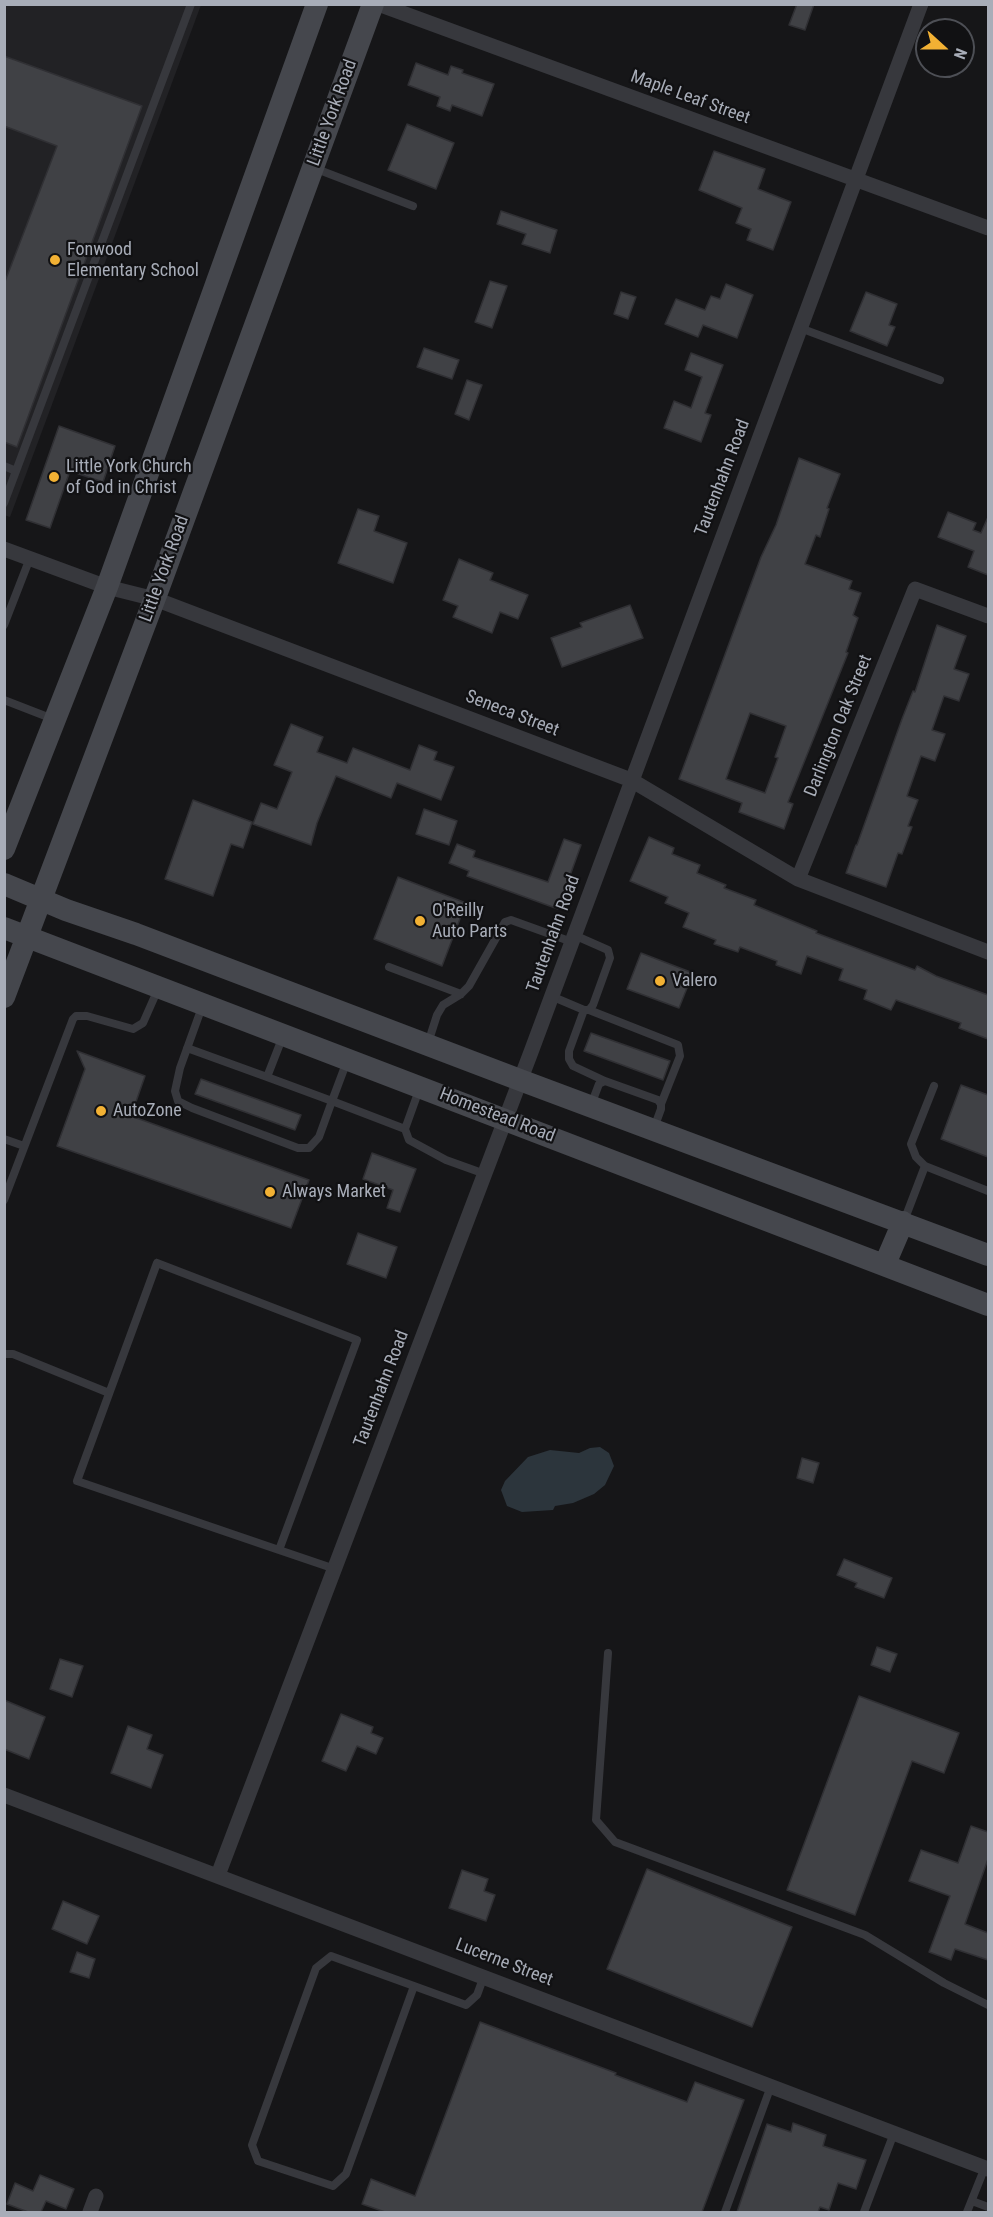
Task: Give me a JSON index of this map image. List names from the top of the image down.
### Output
{
  "streets": {
    "main road": ["Little York Road", "Homestead Road"],
    "street": [
      "Maple Leaf Street",
      "Tautenhahn Road",
      "Seneca Street",
      "Darlington Oak Street",
      "Lucerne Street"
    ]
  },
  "crossings": [
    ["Maple Leaf Street", "Tautenhahn Road"],
    ["Little York Road", "Seneca Street"],
    ["Little York Road", "Homestead Road"],
    ["Tautenhahn Road", "Seneca Street"],
    ["Tautenhahn Road", "Homestead Road"],
    ["Tautenhahn Road", "Lucerne Street"],
    ["Seneca Street", "Darlington Oak Street"]
  ],
  "places": [
    "Fonwood Elementary School",
    "Little York Church of God in Christ",
    "O'Reilly Auto Parts",
    "Valero",
    "AutoZone",
    "Always Market"
  ],
  "north": "right"
}
